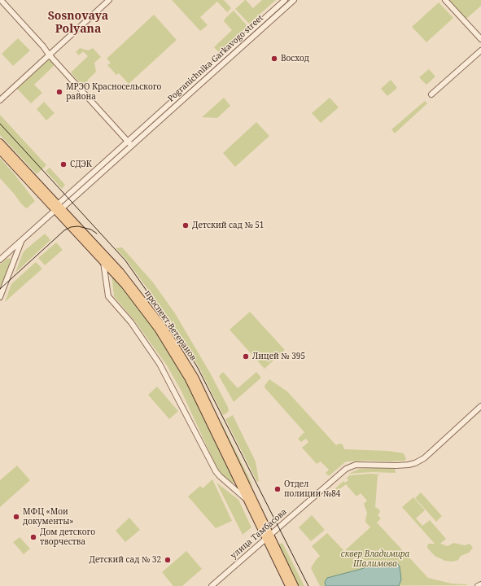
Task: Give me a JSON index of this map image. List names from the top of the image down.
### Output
{
  "streets": {
    "main road": ["проспект Ветеранов"],
    "street": ["Pogranichnika Garkavogo street", "улица Тамбасова"]
  },
  "crossings": [
    ["Pogranichnika Garkavogo street", "проспект Ветеранов"],
    ["проспект Ветеранов", "улица Тамбасова"]
  ],
  "districts": ["Sosnovaya Polyana"],
  "parks": ["сквер Владимира Шалимова"],
  "places": [
    "Восход",
    "МРЭО Красносельского района",
    "СДЭК",
    "Детский сад № 51",
    "Лицей № 395",
    "Отдел полиции №84",
    "МФЦ «Мои документы»",
    "Дом детского творчества",
    "Детский сад № 32"
  ]
}
